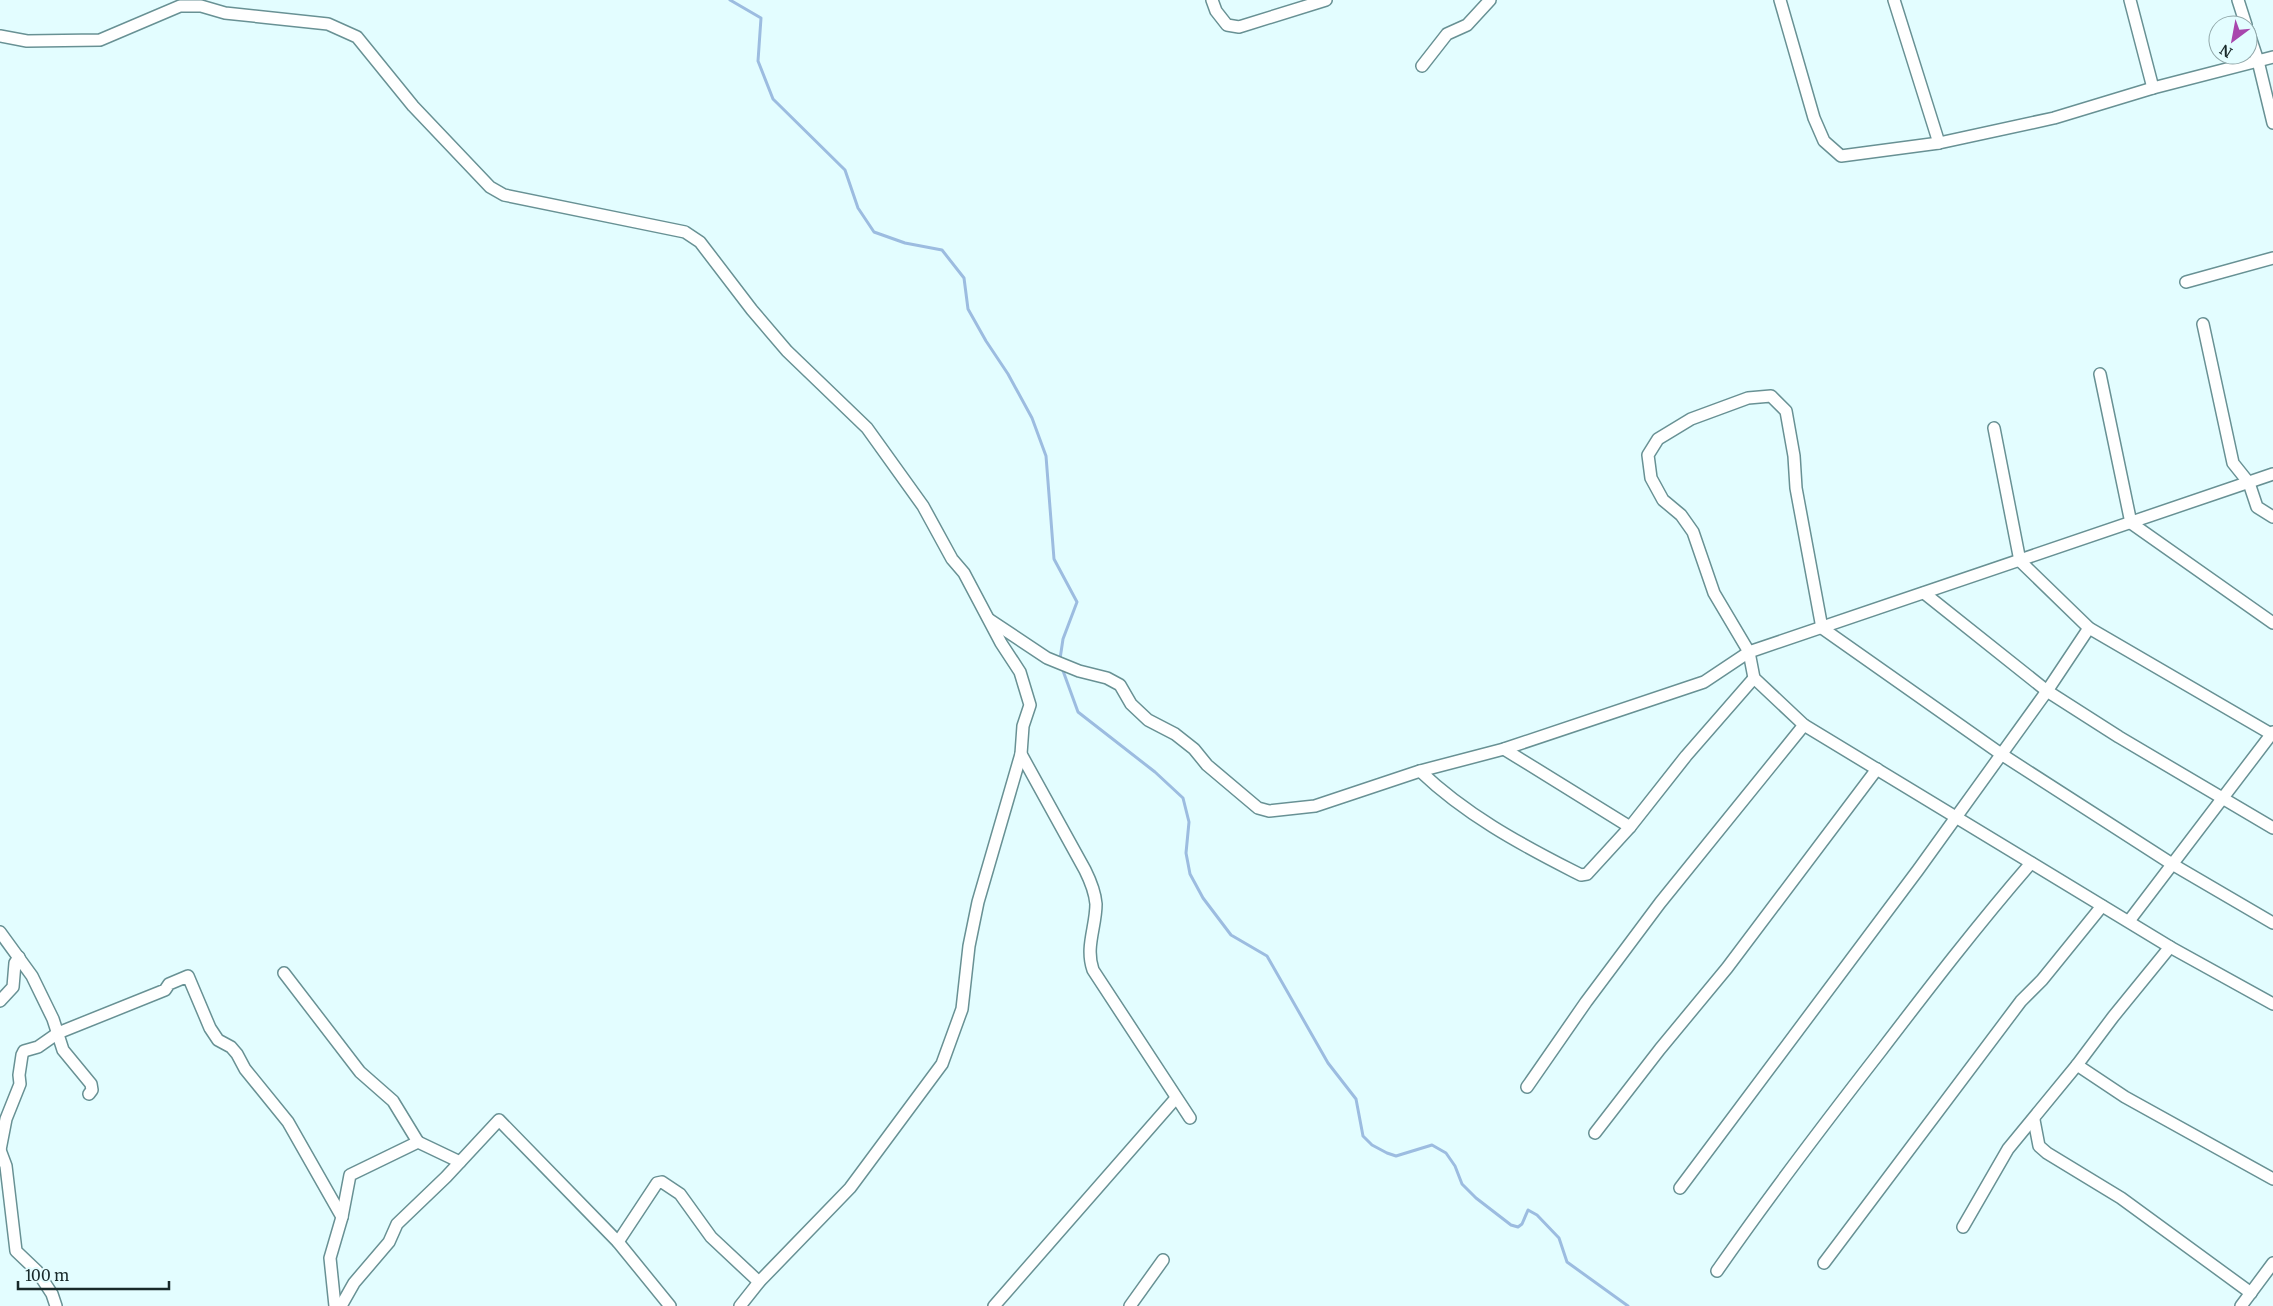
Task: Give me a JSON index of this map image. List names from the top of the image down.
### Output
{
  "scale_bar": "100 m",
  "north": "bottom left"
}
